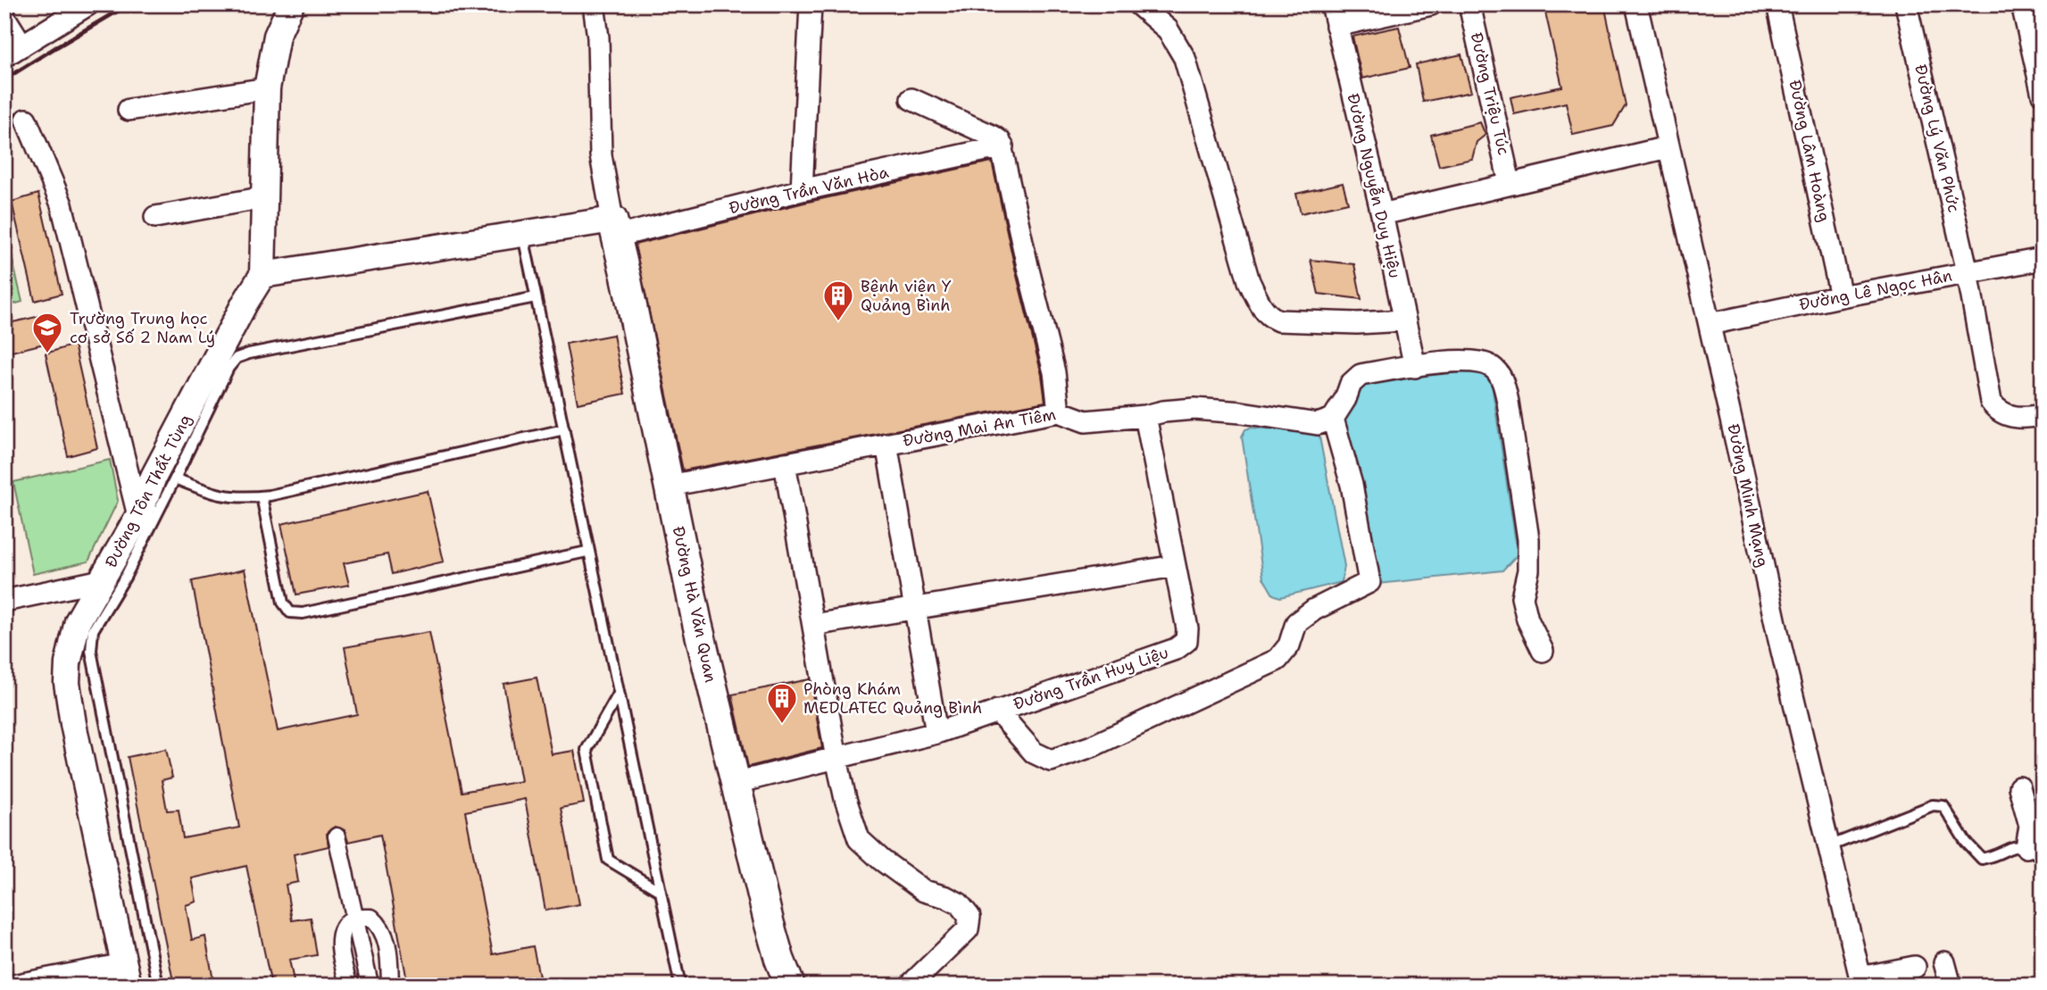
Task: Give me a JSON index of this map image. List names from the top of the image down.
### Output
{
  "streets": {
    "main road": ["Đường Hà Văn Quan"],
    "street": [
      "Đường Triệu Túc",
      "Đường Lý Văn Phức",
      "Đường Lâm Hoàng",
      "Đường Nguyễn Duy Hiệu",
      "Đường Trần Văn Hòa",
      "Đường Lê Ngọc Hân",
      "Đường Mai An Tiêm",
      "Đường Tôn Thất Tùng",
      "Đường Minh Mạng",
      "Đường Trần Huy Liệu"
    ]
  },
  "crossings": [
    ["Đường Lý Văn Phức", "Đường Lê Ngọc Hân"],
    ["Đường Lâm Hoàng", "Đường Lê Ngọc Hân"],
    ["Đường Trần Văn Hòa", "Đường Tôn Thất Tùng"],
    ["Đường Trần Văn Hòa", "Đường Hà Văn Quan"],
    ["Đường Lê Ngọc Hân", "Đường Minh Mạng"],
    ["Đường Mai An Tiêm", "Đường Hà Văn Quan"],
    ["Đường Mai An Tiêm", "Đường Trần Huy Liệu"],
    ["Đường Hà Văn Quan", "Đường Trần Huy Liệu"]
  ],
  "places": {
    "building": ["Bệnh viện Y Quảng Bình", "Phòng Khám MEDLATEC Quảng Bình"],
    "school or university": ["Trường Trung học cơ sở Số 2 Nam Lý"]
  }
}
